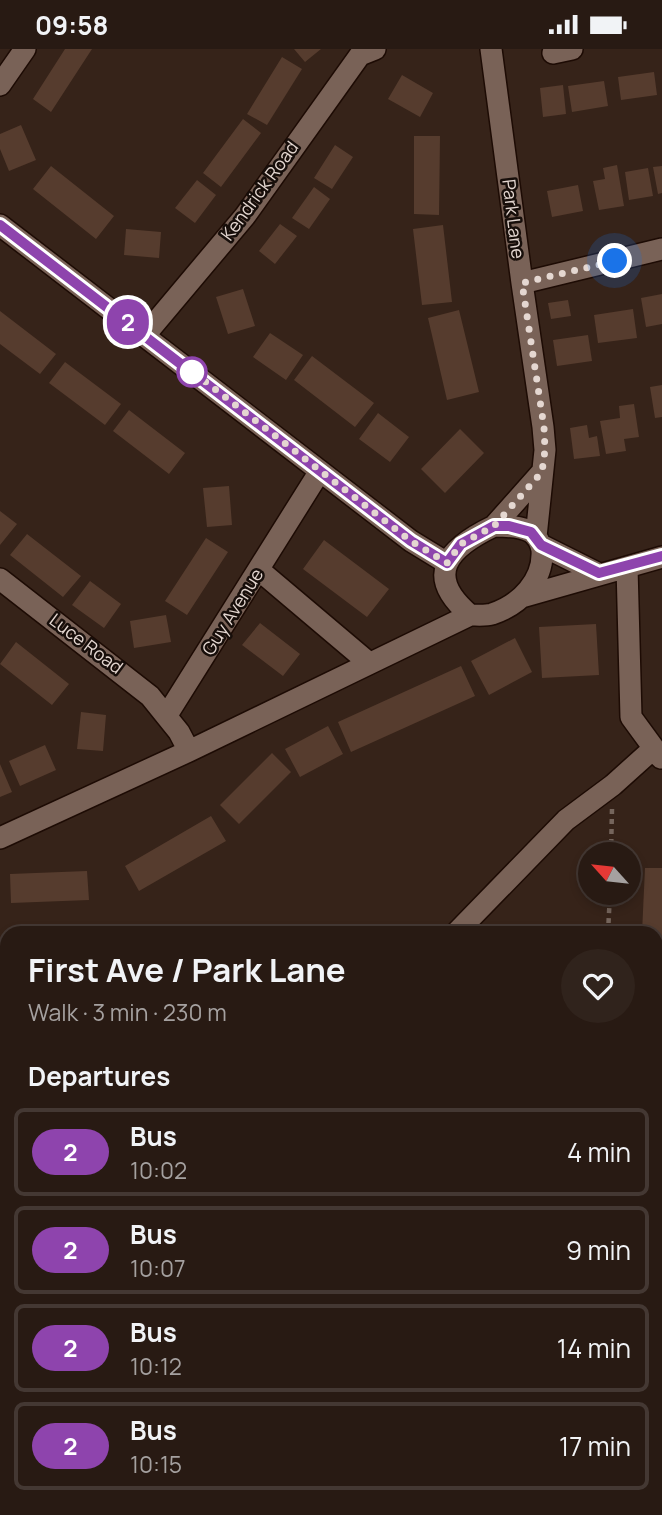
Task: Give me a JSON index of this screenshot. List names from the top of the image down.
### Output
{
  "streets": {
    "street": [
      "Kendrick Road",
      "Park Lane",
      "Guy Avenue",
      "Luce Road"
    ]
  },
  "crossings": [
    ["Guy Avenue", "Luce Road"]
  ],
  "lines": ["bus line 2"],
  "north": "top left",
  "page": {
    "status": "09:58",
    "on_map": "2",
    "heading": [
      ["First Ave / Park Lane", "Walk · 3 min · 230 m"],
      "Departures"
    ],
    "list": [
      {
        "mark": "2",
        "name": "Bus",
        "note": "10:02",
        "value": "4 min"
      },
      {
        "mark": "2",
        "name": "Bus",
        "note": "10:07",
        "value": "9 min"
      },
      {
        "mark": "2",
        "name": "Bus",
        "note": "10:12",
        "value": "14 min"
      },
      {
        "mark": "2",
        "name": "Bus",
        "note": "10:15",
        "value": "17 min"
      }
    ]
  }
}
